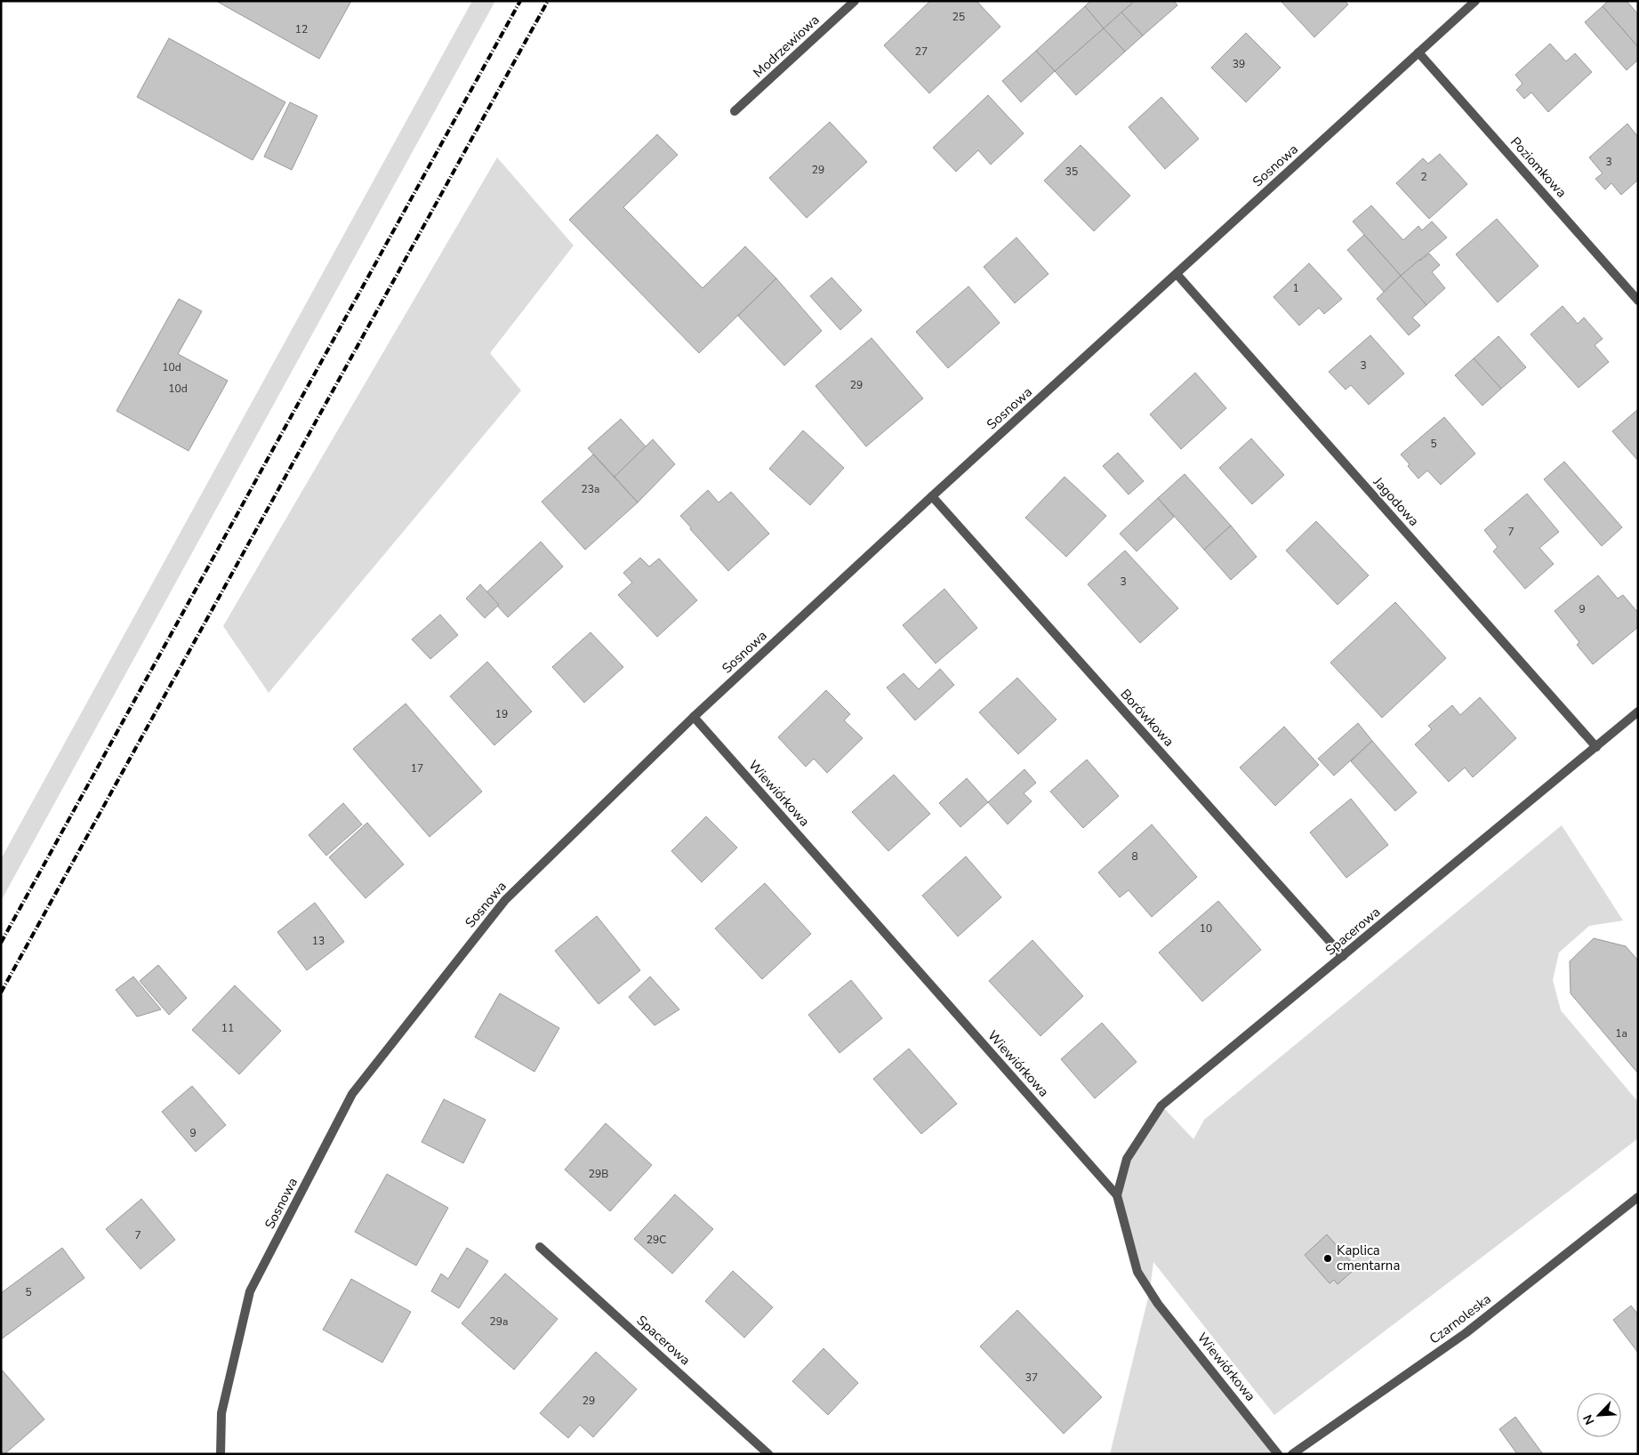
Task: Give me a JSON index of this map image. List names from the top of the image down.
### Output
{
  "streets": {
    "street": [
      "Modrzewiowa",
      "Sosnowa",
      "Poziomkowa",
      "Jagodowa",
      "Borówkowa",
      "Wiewiórkowa",
      "Spacerowa",
      "Czarnoleska"
    ]
  },
  "crossings": [
    ["Sosnowa", "Poziomkowa"],
    ["Sosnowa", "Jagodowa"],
    ["Sosnowa", "Borówkowa"],
    ["Sosnowa", "Wiewiórkowa"],
    ["Jagodowa", "Spacerowa"],
    ["Borówkowa", "Spacerowa"],
    ["Wiewiórkowa", "Spacerowa"]
  ],
  "places": ["Kaplica cmentarna"],
  "house_numbers": [
    "25",
    "12",
    "27",
    "39",
    "3",
    "29",
    "35",
    "2",
    "1",
    "3",
    "10d",
    "29",
    "10d",
    "5",
    "23a",
    "7",
    "3",
    "9",
    "19",
    "17",
    "8",
    "10",
    "13",
    "11",
    "1a",
    "9",
    "29B",
    "7",
    "29C",
    "5",
    "29a",
    "37",
    "29"
  ],
  "north": "bottom left"
}
